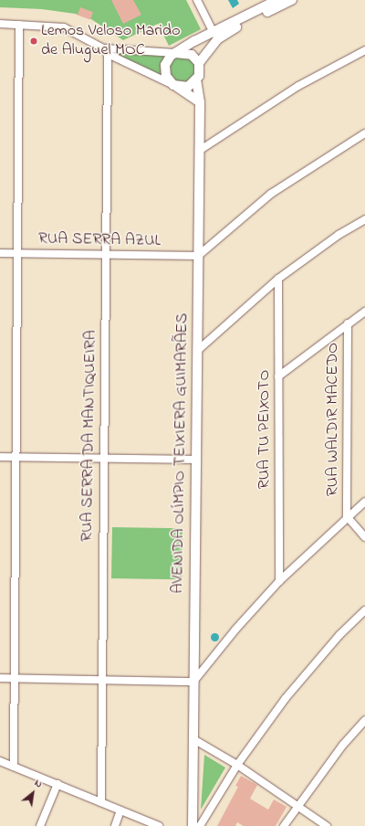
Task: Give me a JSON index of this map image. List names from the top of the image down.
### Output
{
  "streets": {
    "street": [
      "RUA SERRA AZUL",
      "RUA WALDIR MACEDO",
      "RUA TU PEIXOTO",
      "RUA SERRA DA MANTIQUEIRA",
      "AVENIDA OLÍMPIO TEIXIERA GUIMARÃES"
    ]
  },
  "crossings": [
    ["RUA SERRA AZUL", "RUA SERRA DA MANTIQUEIRA"],
    ["RUA SERRA AZUL", "AVENIDA OLÍMPIO TEIXIERA GUIMARÃES"]
  ],
  "places": ["Lemos Veloso Marido de Aluguel MOC"],
  "north": "top right"
}
